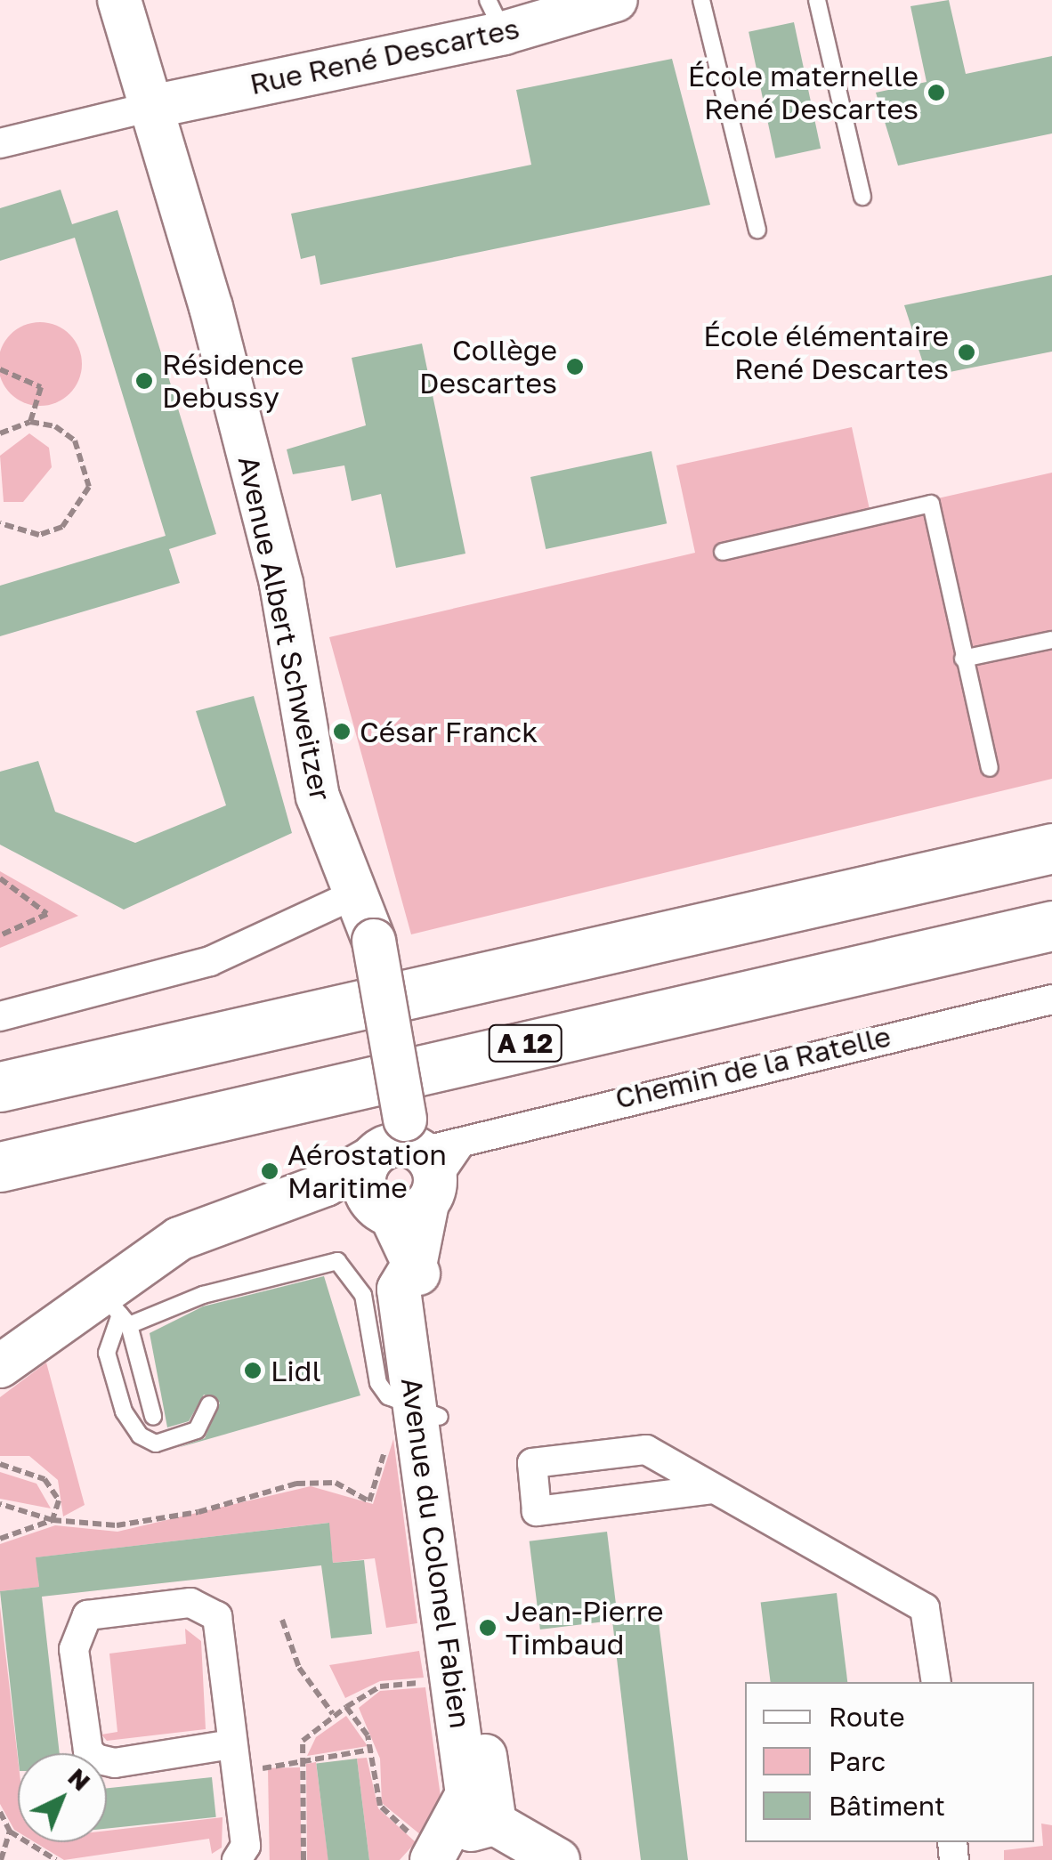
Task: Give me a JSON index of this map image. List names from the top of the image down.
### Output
{
  "streets": {
    "highway": ["A 12"],
    "street": [
      "Rue René Descartes",
      "Avenue Albert Schweitzer",
      "Chemin de la Ratelle",
      "Avenue du Colonel Fabien"
    ]
  },
  "crossings": [
    ["Rue René Descartes", "Avenue Albert Schweitzer"],
    ["Avenue Albert Schweitzer", "Avenue du Colonel Fabien"],
    ["Chemin de la Ratelle", "Avenue du Colonel Fabien"]
  ],
  "places": [
    "École maternelle René Descartes",
    "École élémentaire René Descartes",
    "Collège Descartes",
    "Résidence Debussy",
    "César Franck",
    "Aérostation Maritime",
    "Lidl",
    "Jean-Pierre Timbaud"
  ],
  "legend": ["Route", "Parc", "Bâtiment"],
  "north": "top right"
}
